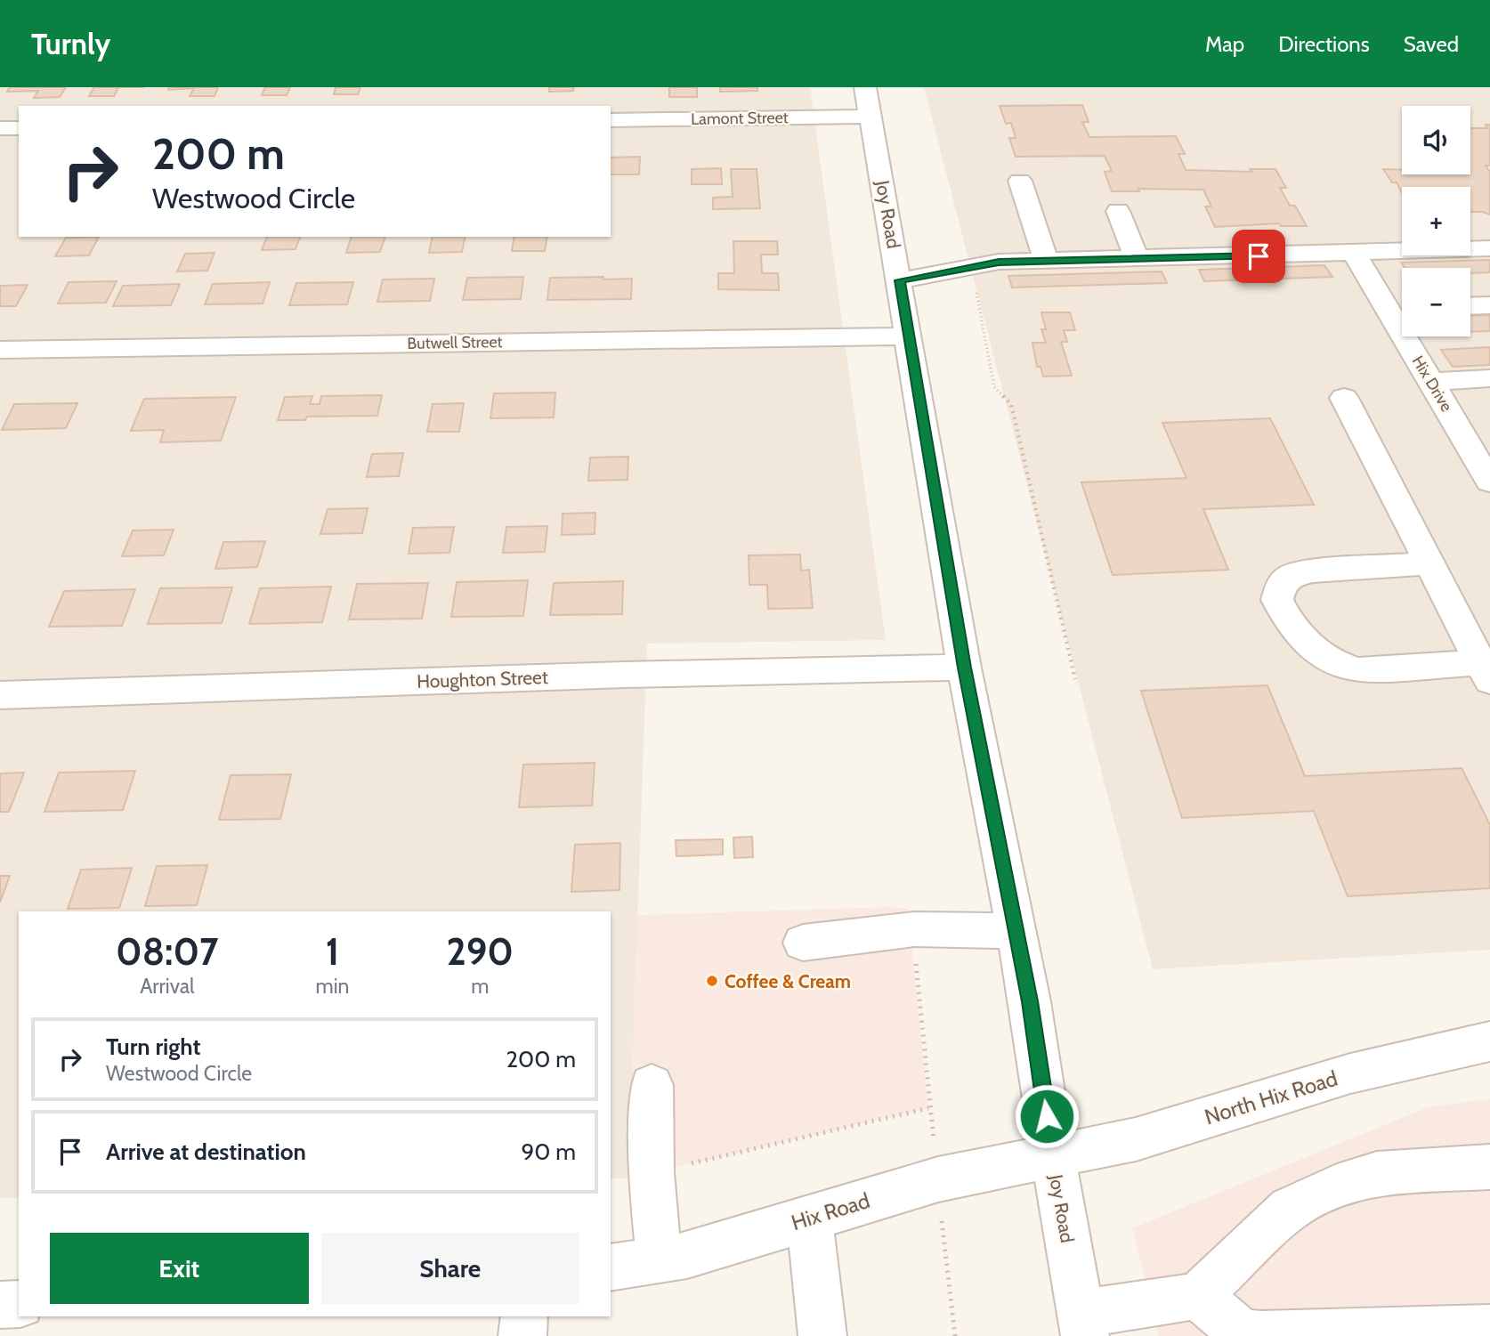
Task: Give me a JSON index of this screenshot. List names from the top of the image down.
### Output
{
  "streets": {
    "street": [
      "Lamont Street",
      "Joy Road",
      "Butwell Street",
      "Hix Drive",
      "Houghton Street",
      "North Hix Road",
      "Hix Road"
    ]
  },
  "crossings": [
    ["Lamont Street", "Joy Road"],
    ["Joy Road", "Butwell Street"],
    ["Joy Road", "Houghton Street"],
    ["Joy Road", "North Hix Road"],
    ["Joy Road", "Hix Road"],
    ["North Hix Road", "Hix Road"]
  ],
  "places": ["Coffee & Cream"],
  "page": {
    "header": "Turnly",
    "nav": ["Map", "Directions", "Saved"],
    "map_buttons": ["+", "−"],
    "turn": ["200 m", "Westwood Circle"],
    "eta": [
      "08:07",
      "Arrival",
      "1",
      "min",
      "290",
      "m"
    ],
    "list": [
      {
        "name": "Turn right",
        "note": "Westwood Circle",
        "value": "200 m"
      },
      {
        "name": "Arrive at destination",
        "value": "90 m"
      }
    ],
    "buttons": ["Exit", "Share"]
  }
}
